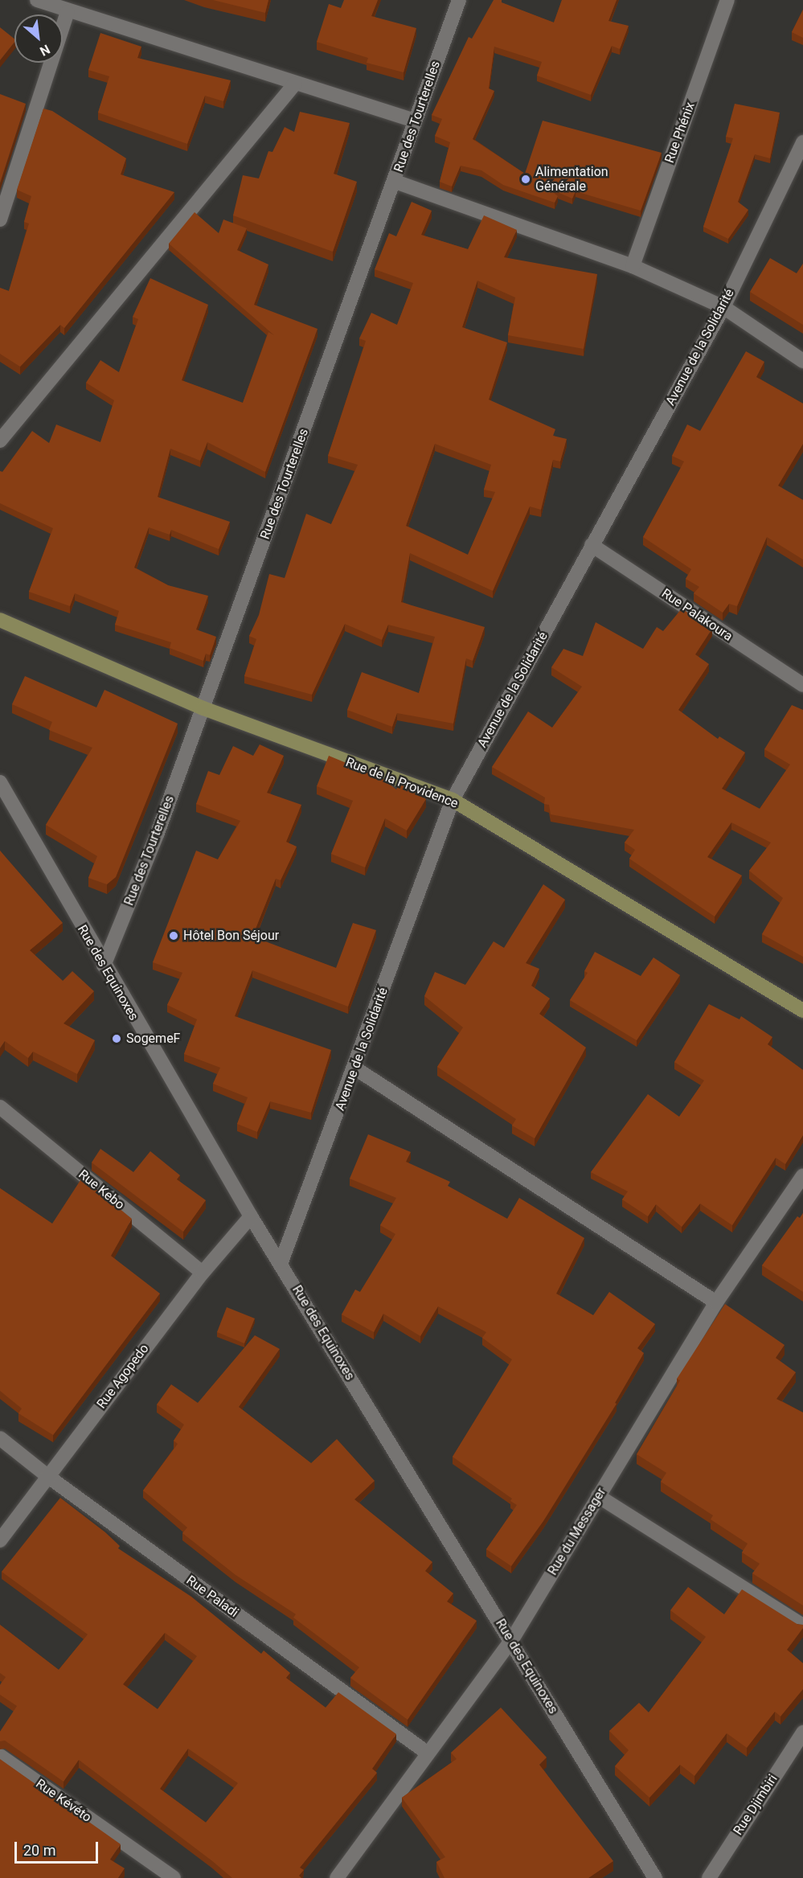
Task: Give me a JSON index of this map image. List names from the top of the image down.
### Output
{
  "streets": {
    "street": [
      "Rue des Tourterelles",
      "Rue Phénix",
      "Avenue de la Solidarité",
      "Rue Palakoura",
      "Rue de la Providence",
      "Rue des Equinoxes",
      "Rue Kebo",
      "Rue Agopedo",
      "Rue du Messager",
      "Rue Paladi",
      "Rue Kévéto",
      "Rue Djimbiri"
    ]
  },
  "crossings": [
    ["Rue des Tourterelles", "Rue de la Providence"],
    ["Rue des Tourterelles", "Rue des Equinoxes"],
    ["Avenue de la Solidarité", "Rue Palakoura"],
    ["Avenue de la Solidarité", "Rue de la Providence"],
    ["Avenue de la Solidarité", "Rue des Equinoxes"],
    ["Rue des Equinoxes", "Rue Agopedo"],
    ["Rue des Equinoxes", "Rue du Messager"],
    ["Rue Kebo", "Rue Agopedo"],
    ["Rue Agopedo", "Rue Paladi"],
    ["Rue du Messager", "Rue Paladi"]
  ],
  "places": ["Alimentation Générale", "Hôtel Bon Séjour", "SogemeF"],
  "scale_bar": "20 m",
  "north": "bottom right"
}
